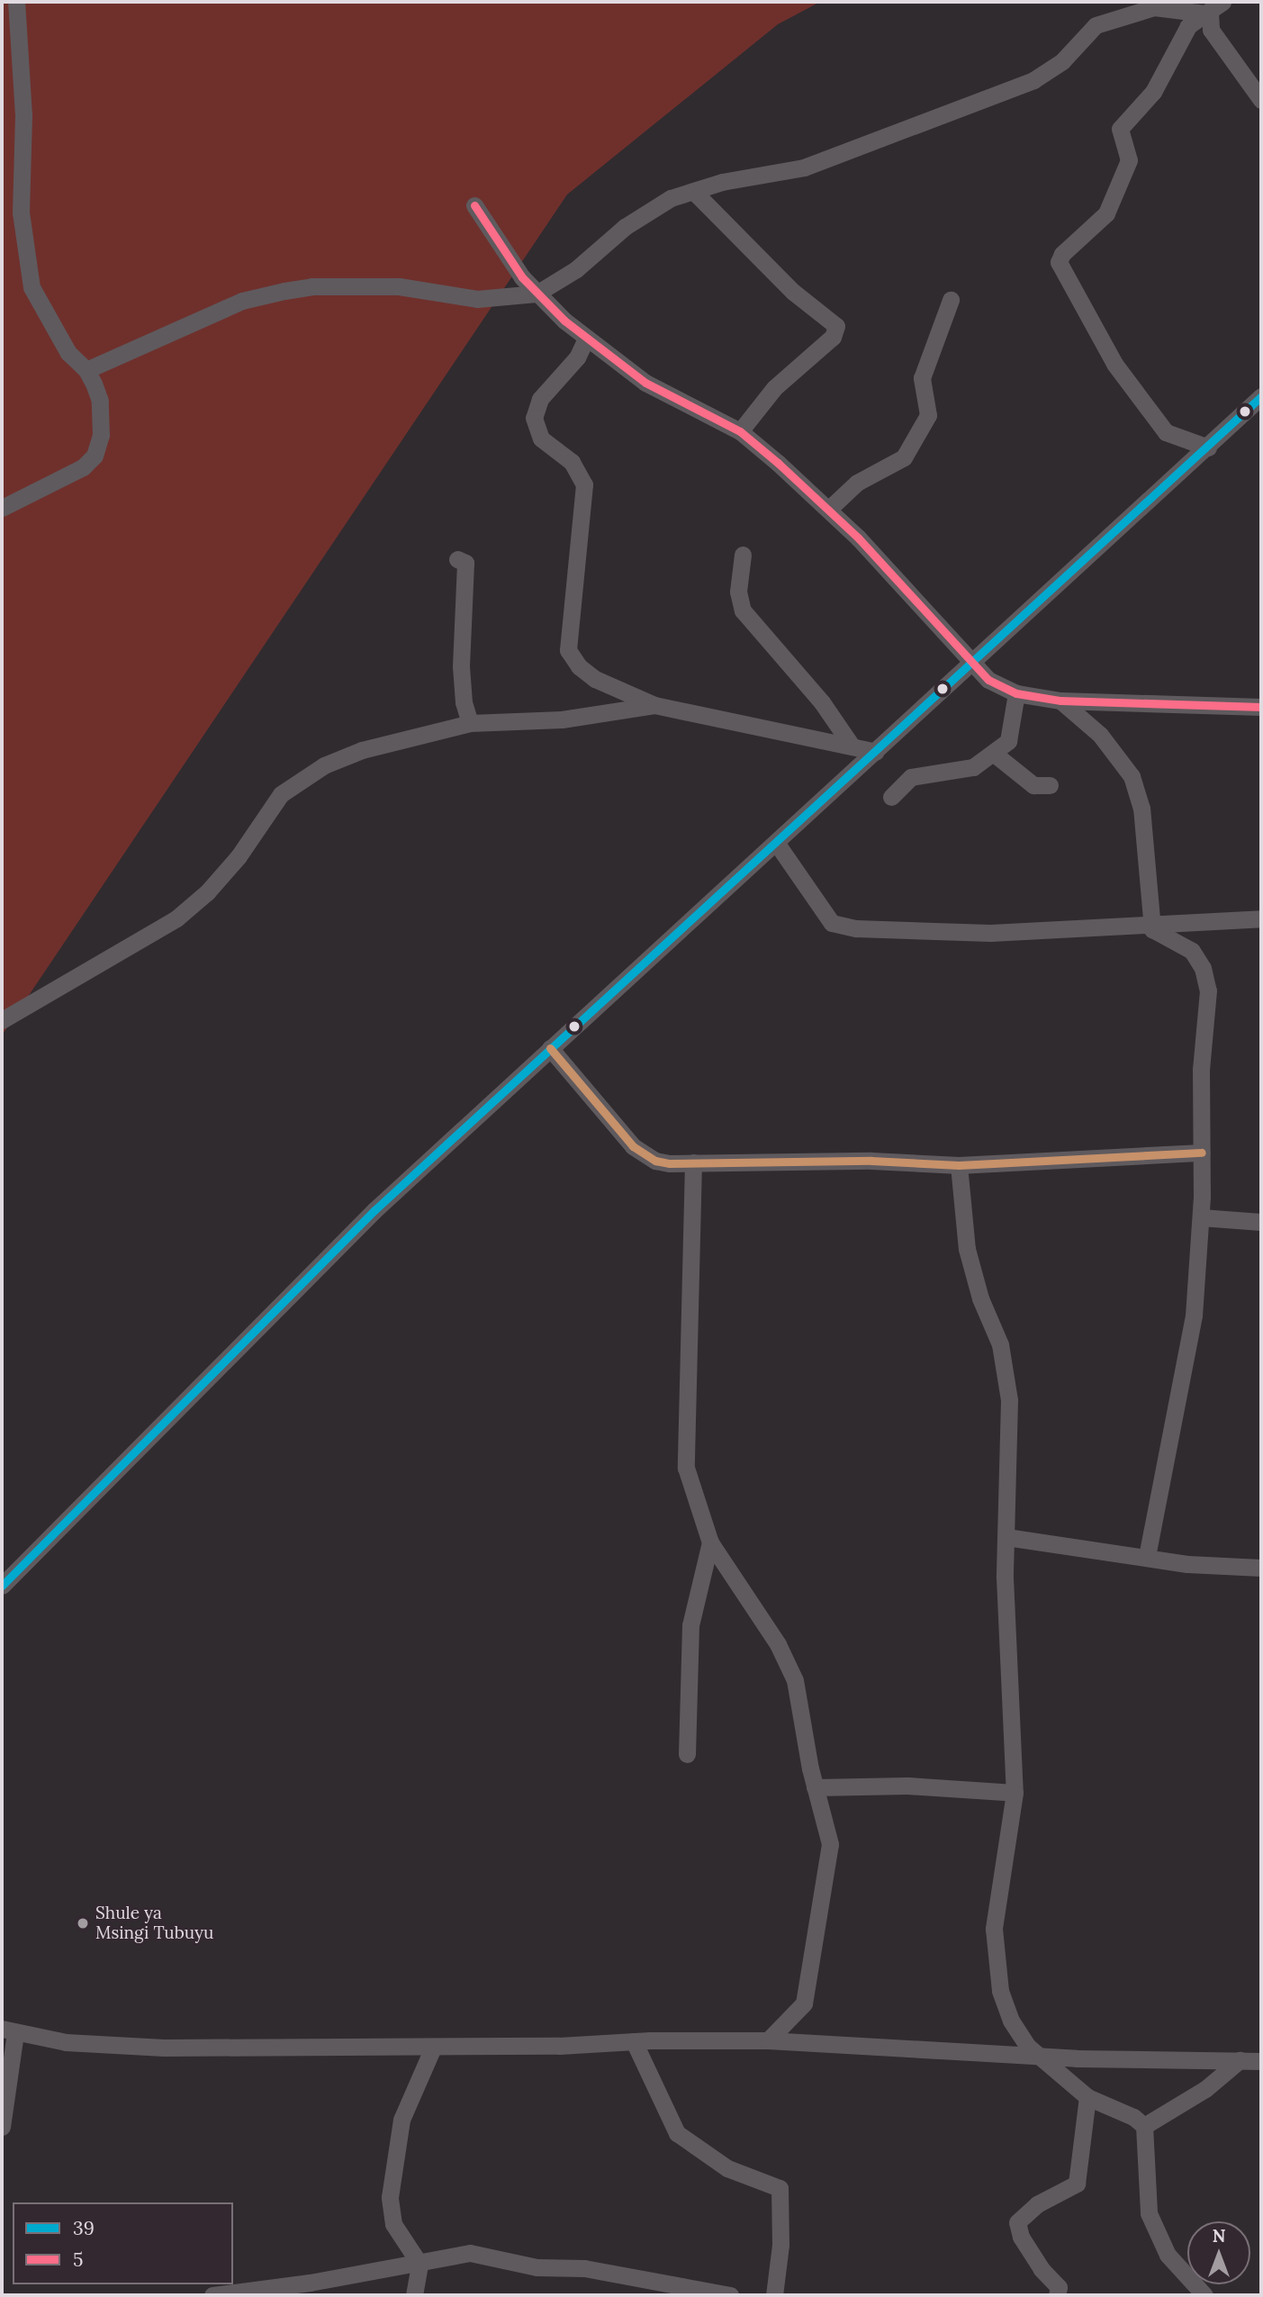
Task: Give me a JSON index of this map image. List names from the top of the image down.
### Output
{
  "places": ["Shule ya Msingi Tubuyu"],
  "lines": ["transit line 5", "transit line 39"],
  "legend": ["39", "5"],
  "north": "top"
}
